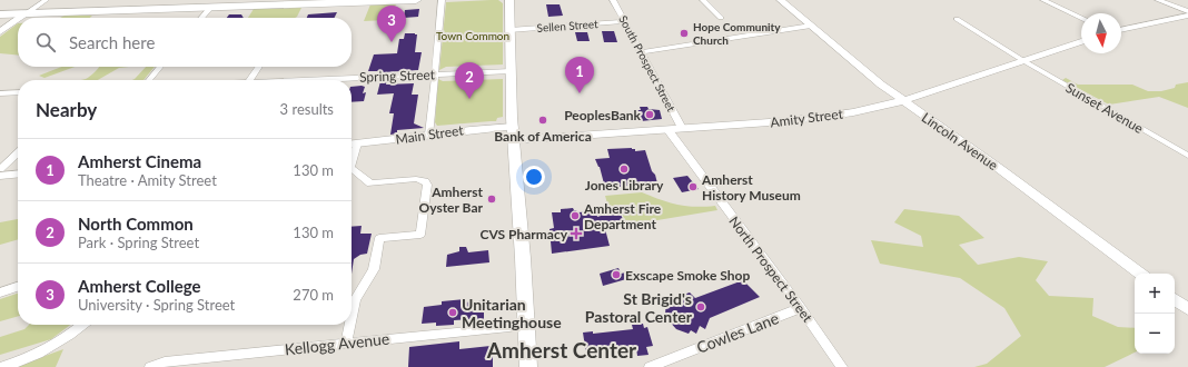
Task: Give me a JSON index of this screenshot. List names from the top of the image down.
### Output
{
  "streets": {
    "main road": ["Amity Street", "Main Street", "Lincoln Avenue"],
    "street": [
      "Sellen Street",
      "South Prospect Street",
      "Spring Street",
      "Sunset Avenue",
      "North Prospect Street",
      "Cowles Lane",
      "Kellogg Avenue"
    ]
  },
  "crossings": [
    ["Sellen Street", "South Prospect Street"],
    ["South Prospect Street", "Amity Street"],
    ["Sunset Avenue", "Amity Street"],
    ["Amity Street", "Main Street"],
    ["Amity Street", "Lincoln Avenue"],
    ["Amity Street", "North Prospect Street"],
    ["North Prospect Street", "Cowles Lane"]
  ],
  "districts": ["Amherst Center"],
  "parks": ["Town Common"],
  "places": {
    "other": [
      "Hope Community Church",
      "PeoplesBank",
      "Bank of America",
      "Jones Library",
      "Amherst History Museum",
      "Amherst Oyster Bar",
      "Amherst Fire Department",
      "Exscape Smoke Shop",
      "St Brigid's Pastoral Center",
      "Unitarian Meetinghouse"
    ],
    "health": ["CVS Pharmacy"]
  },
  "north": "bottom",
  "page": {
    "pins": ["3", "1", "2"],
    "search": "Search here",
    "heading": ["Nearby", "3 results"],
    "list": [
      {
        "mark": "1",
        "name": "Amherst Cinema",
        "note": "Theatre · Amity Street",
        "value": "130 m"
      },
      {
        "mark": "2",
        "name": "North Common",
        "note": "Park · Spring Street",
        "value": "130 m"
      },
      {
        "mark": "3",
        "name": "Amherst College",
        "note": "University · Spring Street",
        "value": "270 m"
      }
    ],
    "map_buttons": ["+", "−"]
  }
}
